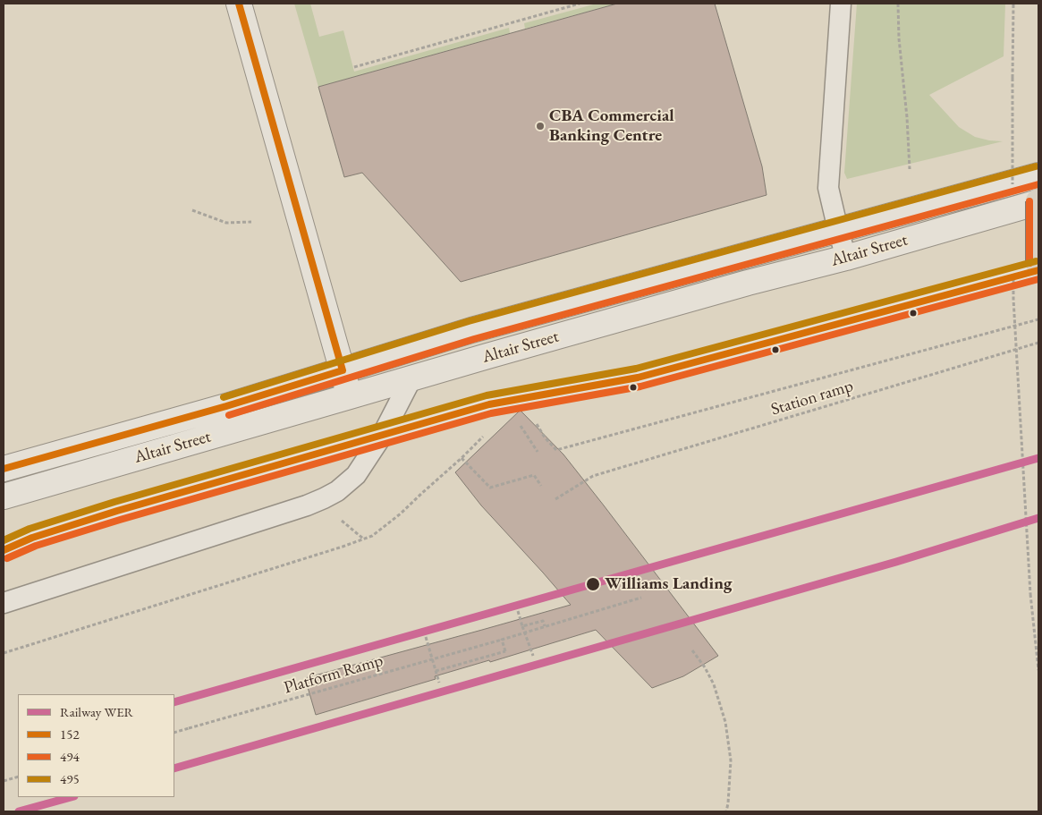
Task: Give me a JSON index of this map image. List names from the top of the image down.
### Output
{
  "streets": {
    "street": ["Altair Street"],
    "path": ["Station ramp", "Platform Ramp"]
  },
  "places": ["CBA Commercial Banking Centre", "Williams Landing"],
  "lines": [
    "transit line 152",
    "transit line 495",
    "transit line 494",
    "rail line WER"
  ],
  "legend": [
    "Railway WER",
    "152",
    "494",
    "495"
  ]
}
